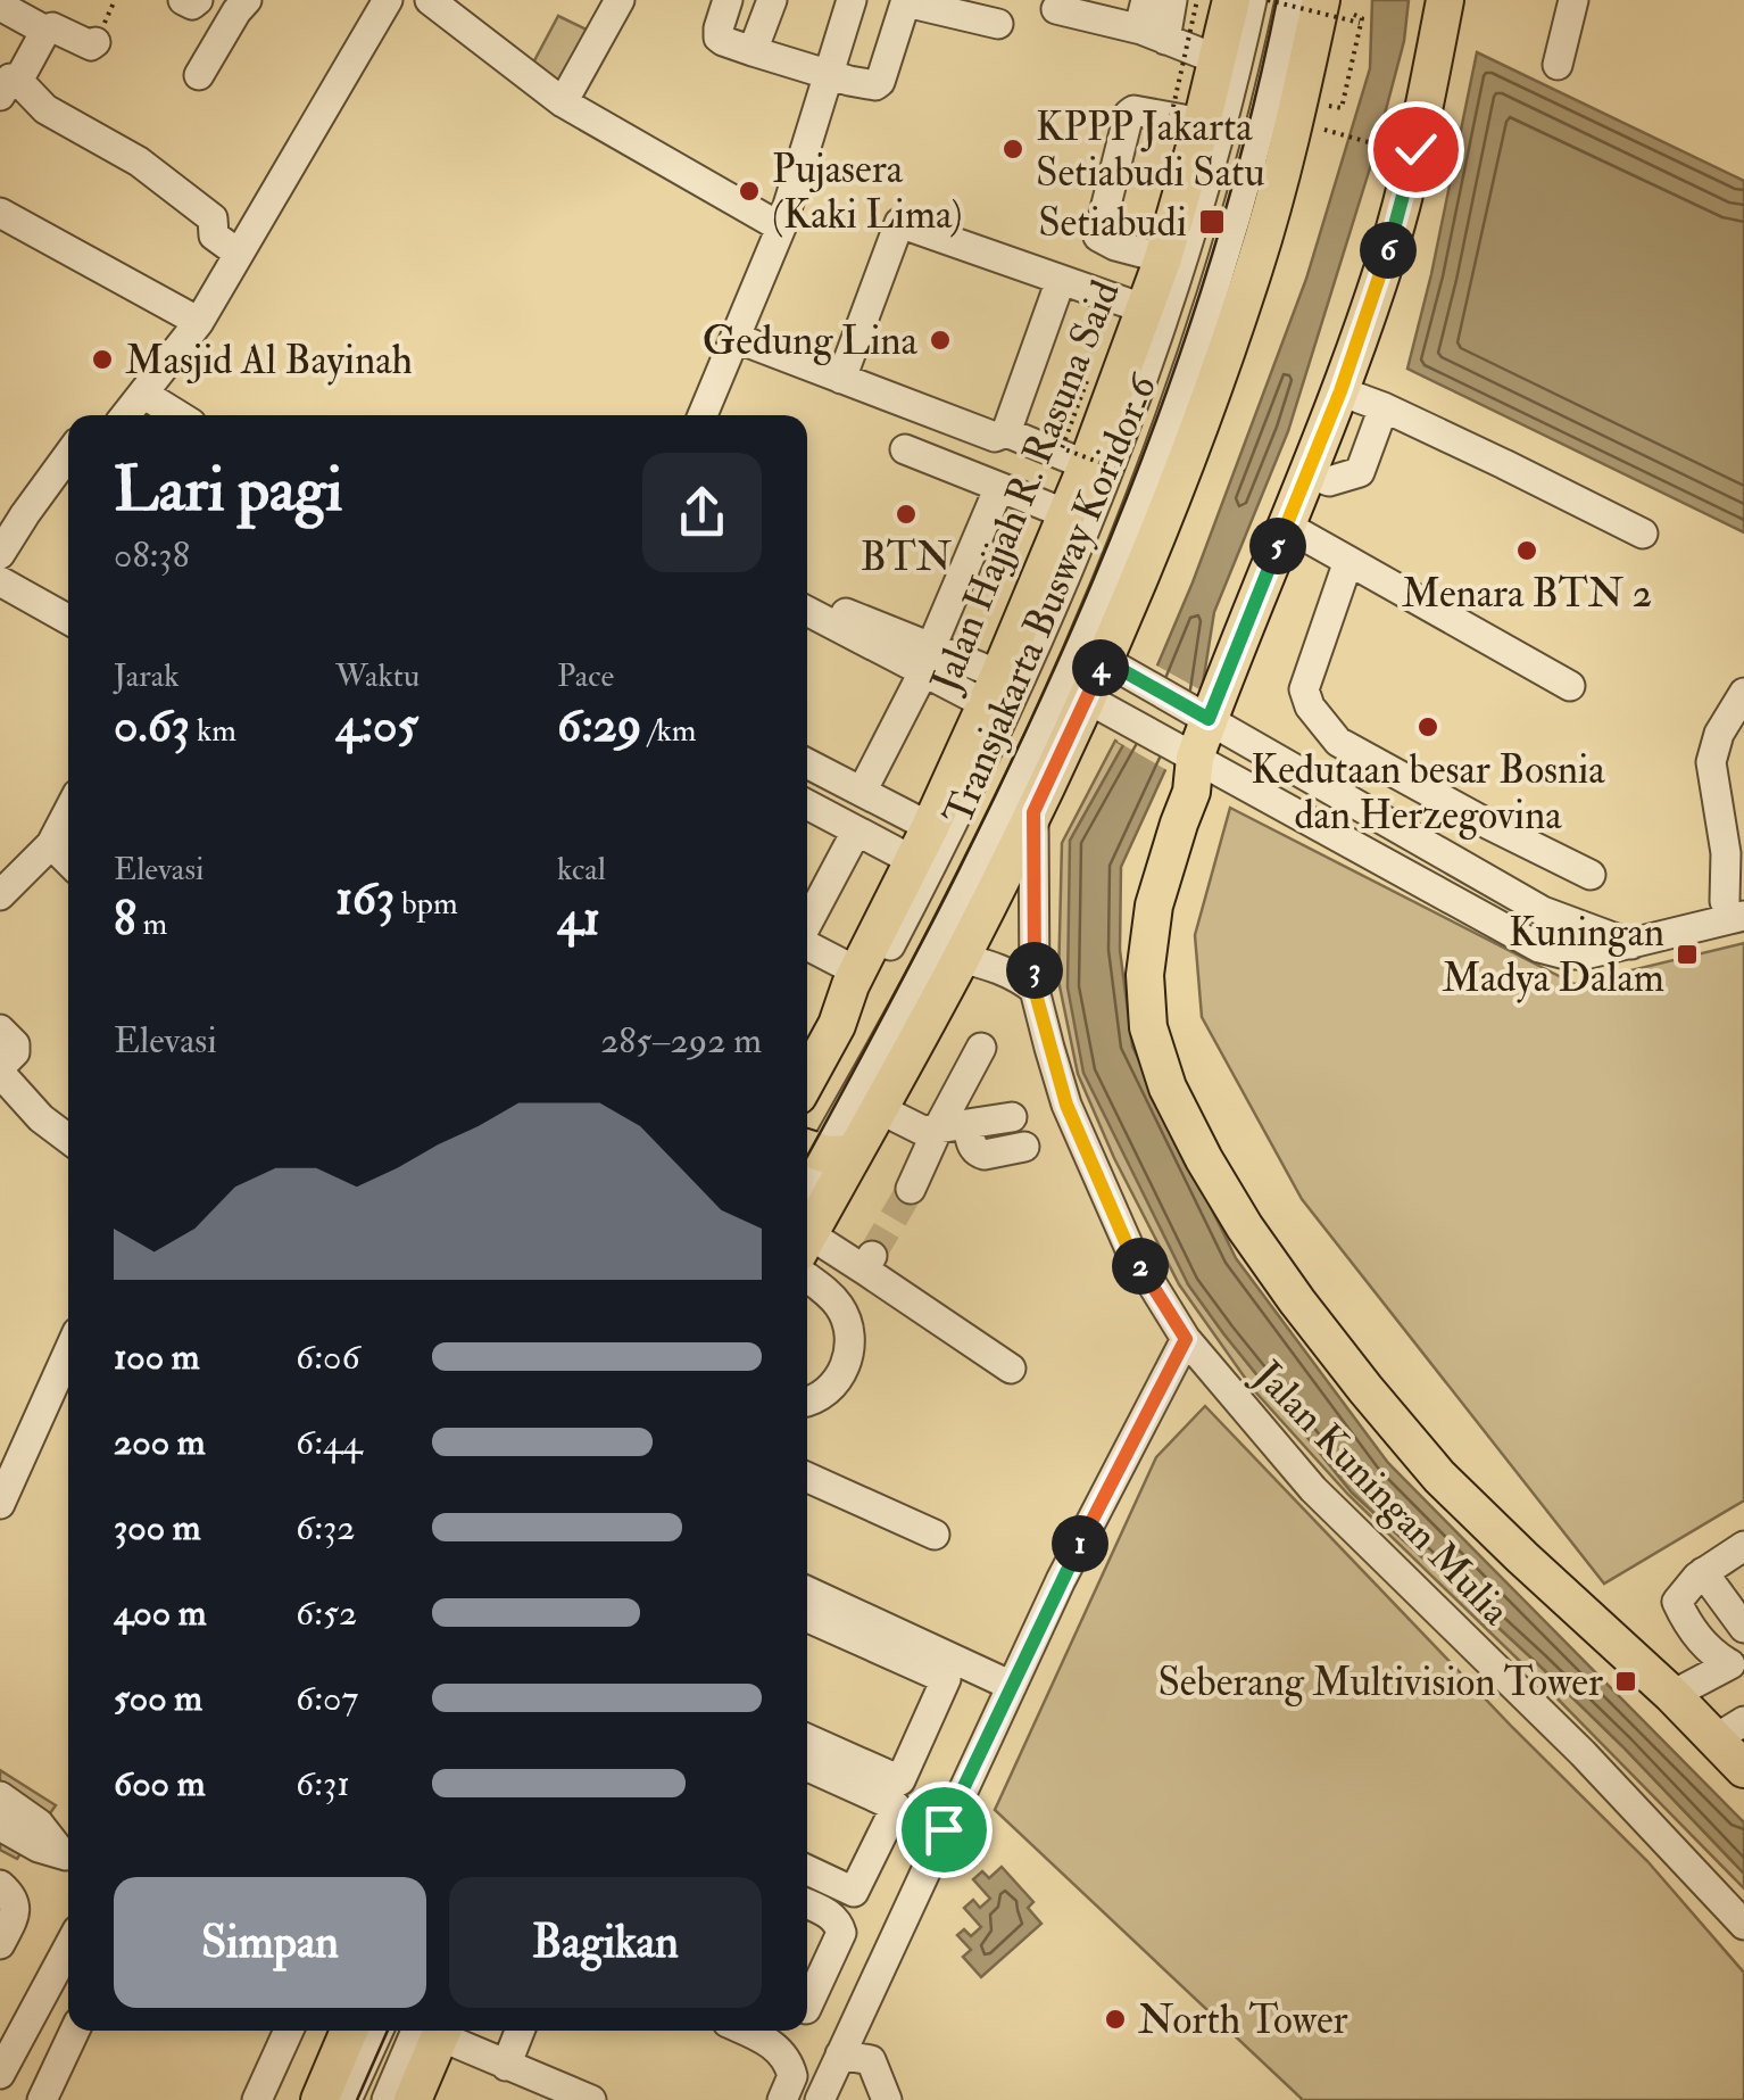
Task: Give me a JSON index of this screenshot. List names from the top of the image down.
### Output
{
  "streets": {
    "main road": ["Jalan Hajjah R. Rasuna Said"],
    "street": ["Transjakarta Busway Koridor 6", "Jalan Kuningan Mulia"]
  },
  "places": {
    "other": [
      "KPPP Jakarta Setiabudi Satu",
      "Pujasera (Kaki Lima)",
      "Gedung Lina",
      "Masjid Al Bayinah",
      "BTN",
      "Menara BTN 2",
      "Kedutaan besar Bosnia dan Herzegovina",
      "North Tower"
    ],
    "transit": ["Setiabudi", "Kuningan Madya Dalam", "Seberang Multivision Tower"]
  },
  "page": {
    "pins": [
      "6",
      "5",
      "4",
      "3",
      "2",
      "1"
    ],
    "heading": ["Lari pagi", "08:38"],
    "stats": [
      ["Jarak", "0.63 km"],
      ["Waktu", "4:05"],
      ["Pace", "6:29 /km"],
      ["Elevasi", "8 m"],
      ["163 bpm"],
      ["kcal", "41"]
    ],
    "chart": ["Elevasi", "285–292 m"],
    "list": [
      {
        "name": "100 m",
        "note": "6:06"
      },
      {
        "name": "200 m",
        "note": "6:44"
      },
      {
        "name": "300 m",
        "note": "6:32"
      },
      {
        "name": "400 m",
        "note": "6:52"
      },
      {
        "name": "500 m",
        "note": "6:07"
      },
      {
        "name": "600 m",
        "note": "6:31"
      }
    ],
    "buttons": ["Simpan", "Bagikan"]
  }
}
